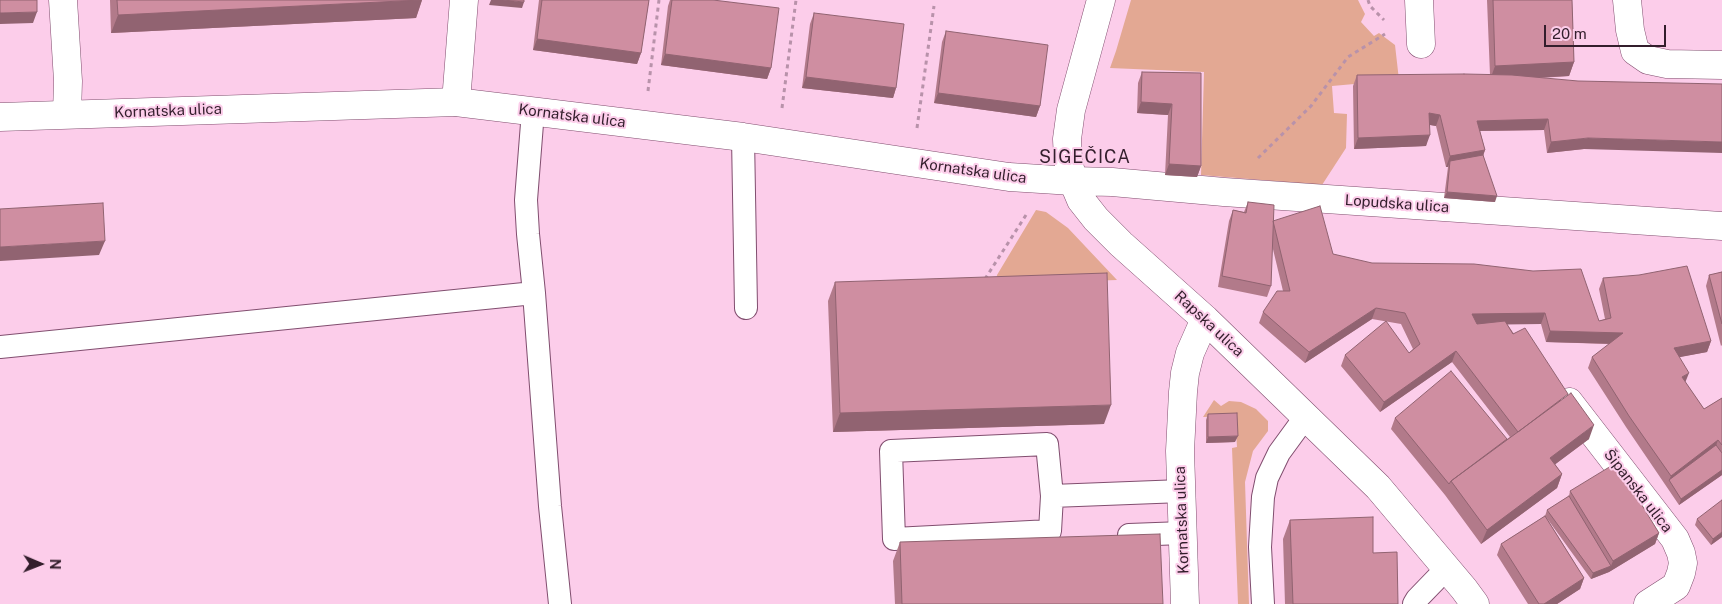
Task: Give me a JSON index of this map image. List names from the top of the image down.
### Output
{
  "streets": {
    "street": [
      "Kornatska ulica",
      "Lopudska ulica",
      "Rapska ulica",
      "Šipanska ulica"
    ]
  },
  "crossings": [
    ["Kornatska ulica", "Lopudska ulica"],
    ["Kornatska ulica", "Rapska ulica"],
    ["Lopudska ulica", "Rapska ulica"]
  ],
  "districts": ["SIGEČICA"],
  "scale_bar": "20 m",
  "north": "right"
}
